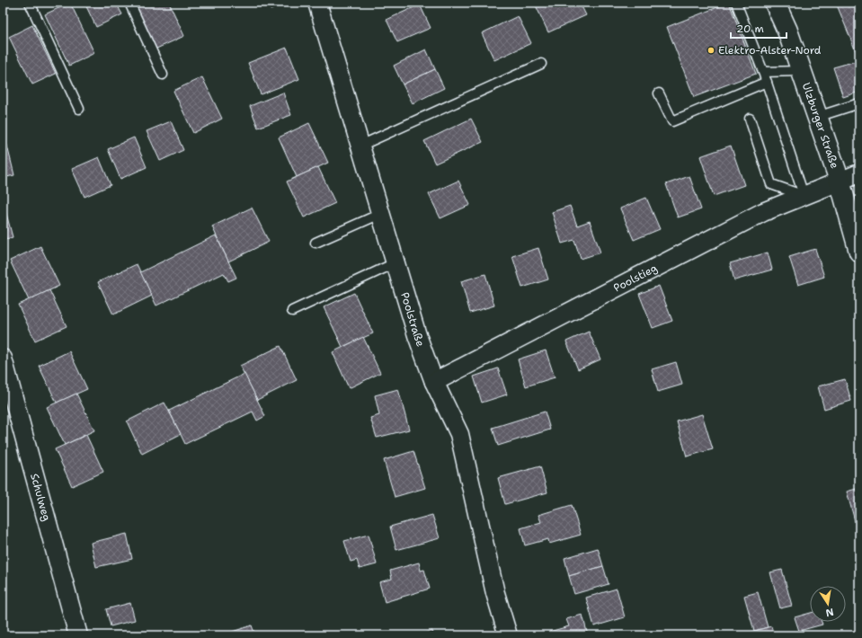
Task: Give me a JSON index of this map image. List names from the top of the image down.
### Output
{
  "streets": {
    "main road": ["Ulzburger Straße"],
    "street": ["Poolstieg", "Poolstraße", "Schulweg"]
  },
  "crossings": [
    ["Ulzburger Straße", "Poolstieg"],
    ["Poolstieg", "Poolstraße"]
  ],
  "places": ["Elektro-Alster-Nord"],
  "scale_bar": "20 m",
  "north": "bottom"
}
